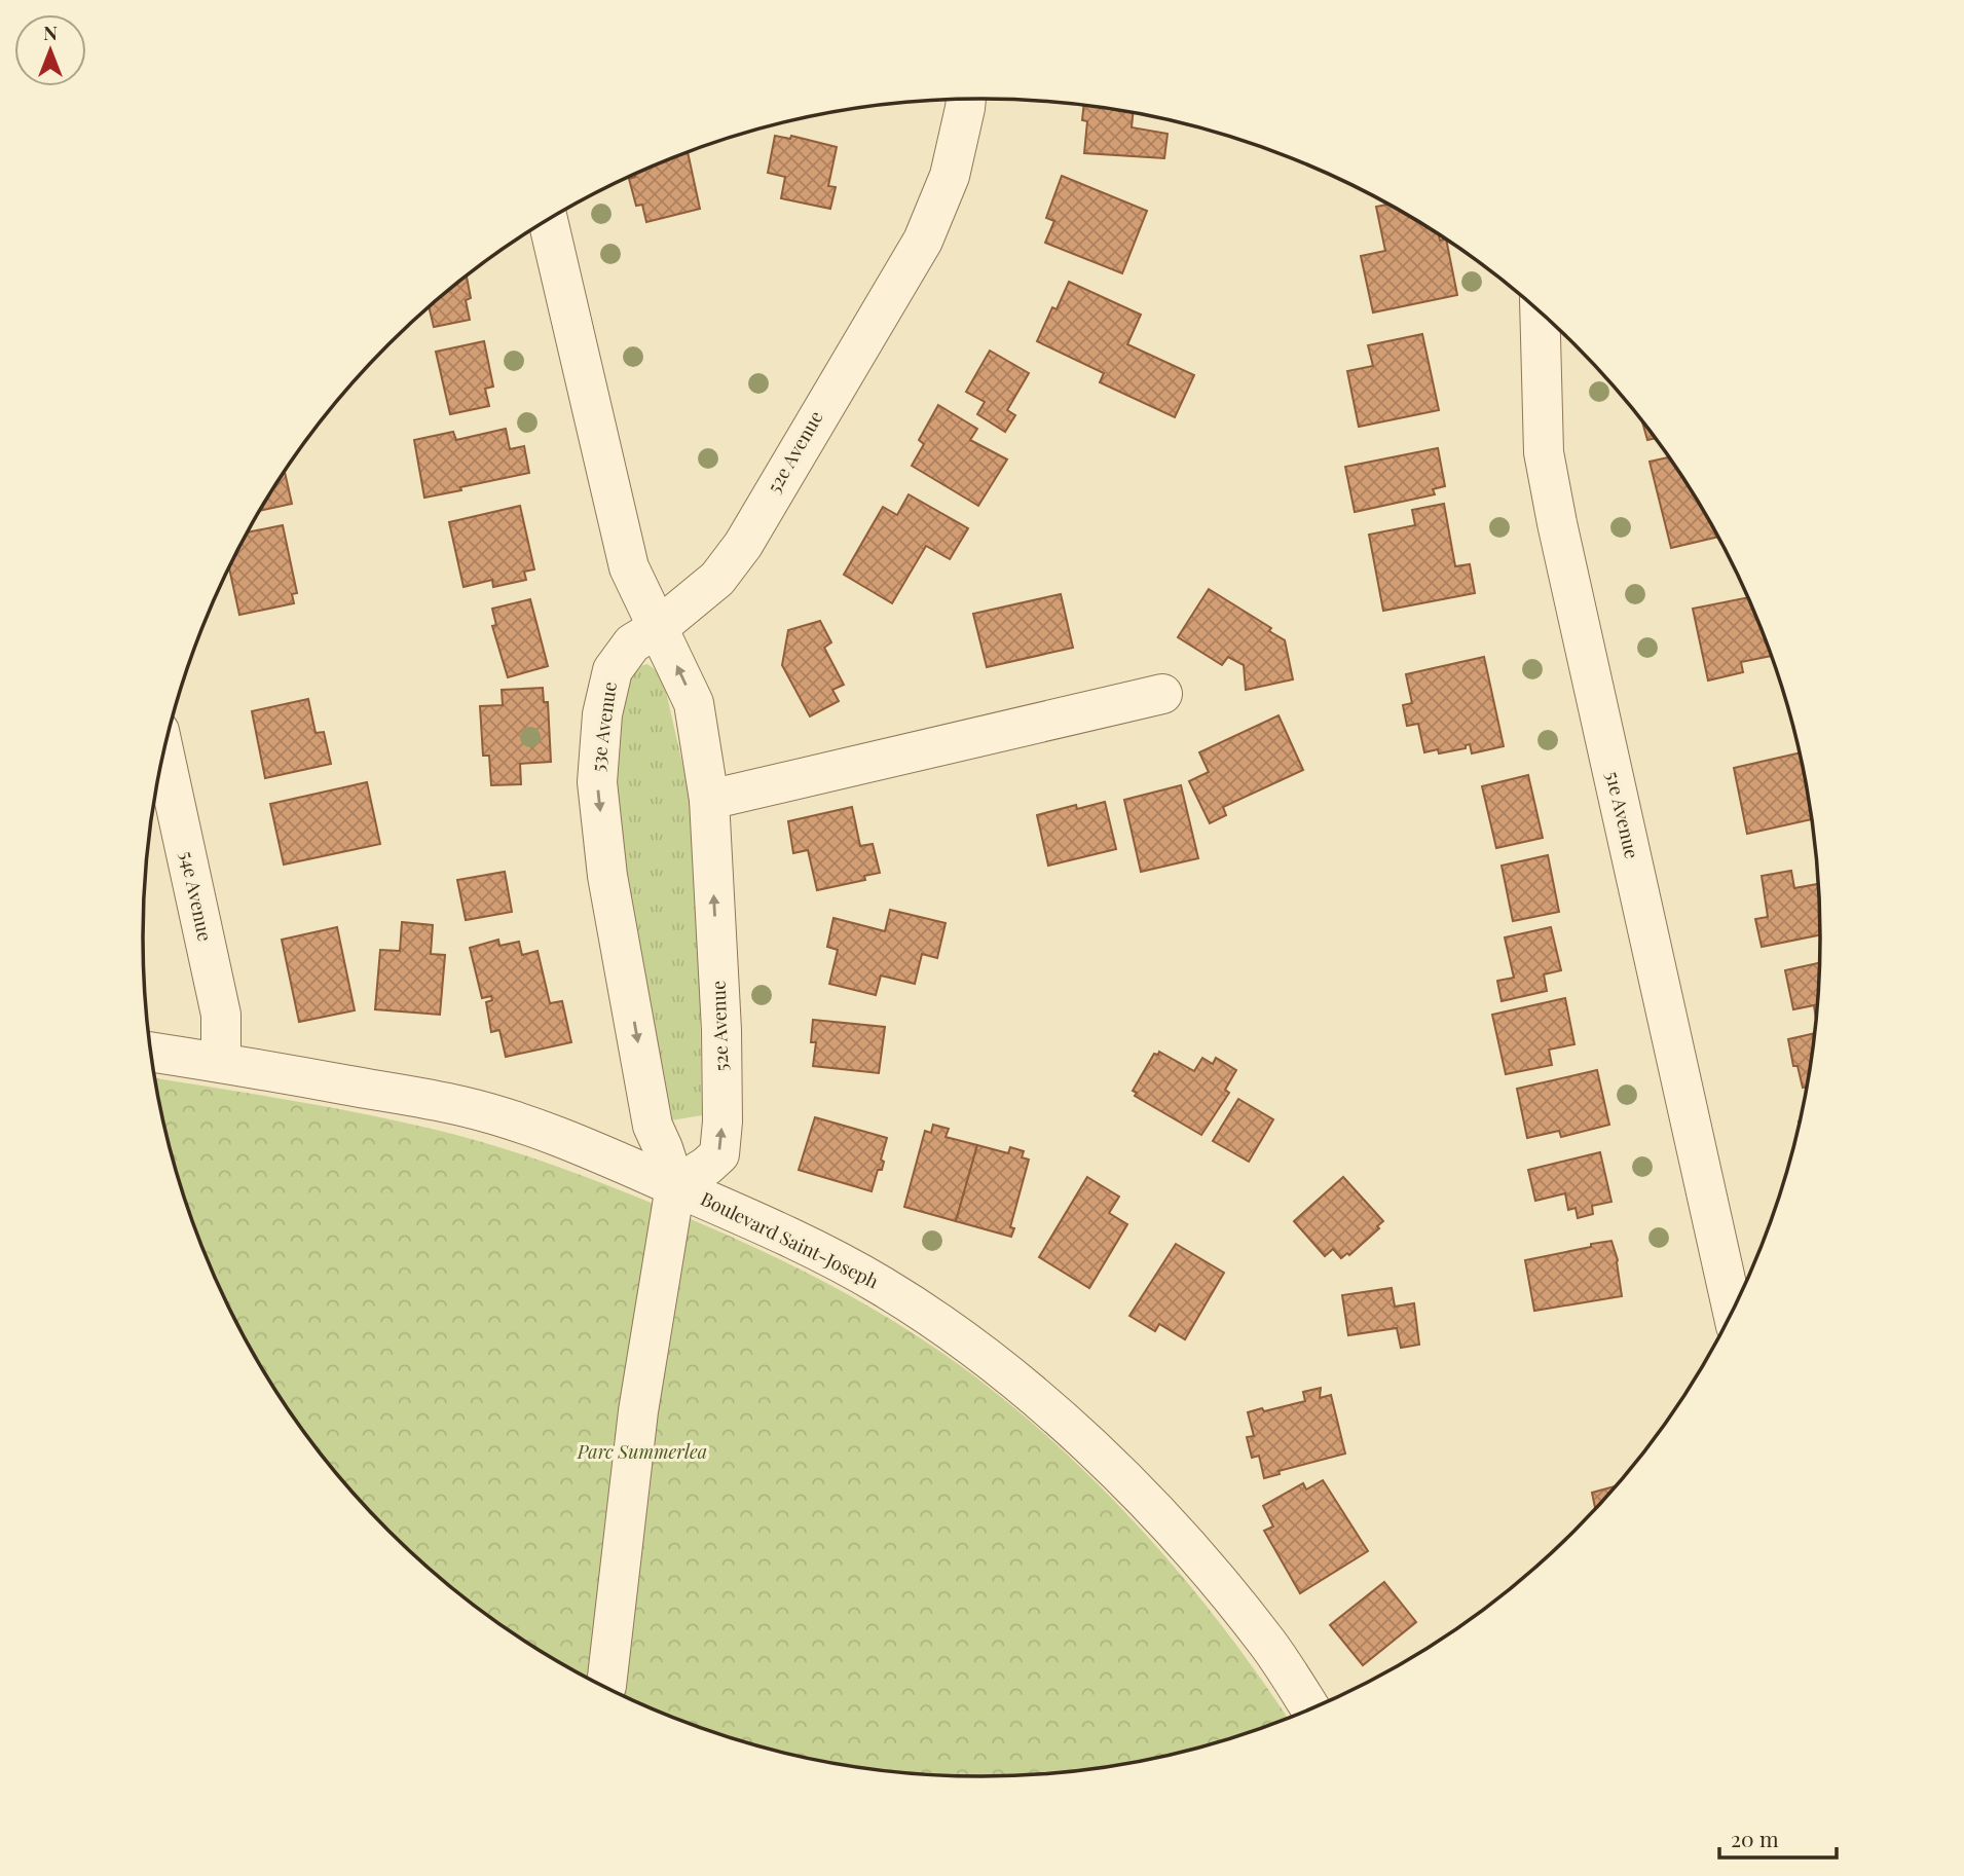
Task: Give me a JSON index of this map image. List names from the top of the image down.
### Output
{
  "streets": {
    "street": [
      "52e Avenue",
      "53e Avenue",
      "51e Avenue",
      "54e Avenue",
      "Boulevard Saint-Joseph"
    ]
  },
  "crossings": [
    ["52e Avenue", "53e Avenue"],
    ["52e Avenue", "Boulevard Saint-Joseph"],
    ["53e Avenue", "Boulevard Saint-Joseph"],
    ["54e Avenue", "Boulevard Saint-Joseph"]
  ],
  "one_way": ["52e Avenue", "53e Avenue"],
  "parks": ["Parc Summerlea"],
  "scale_bar": "20 m",
  "north": "top"
}
